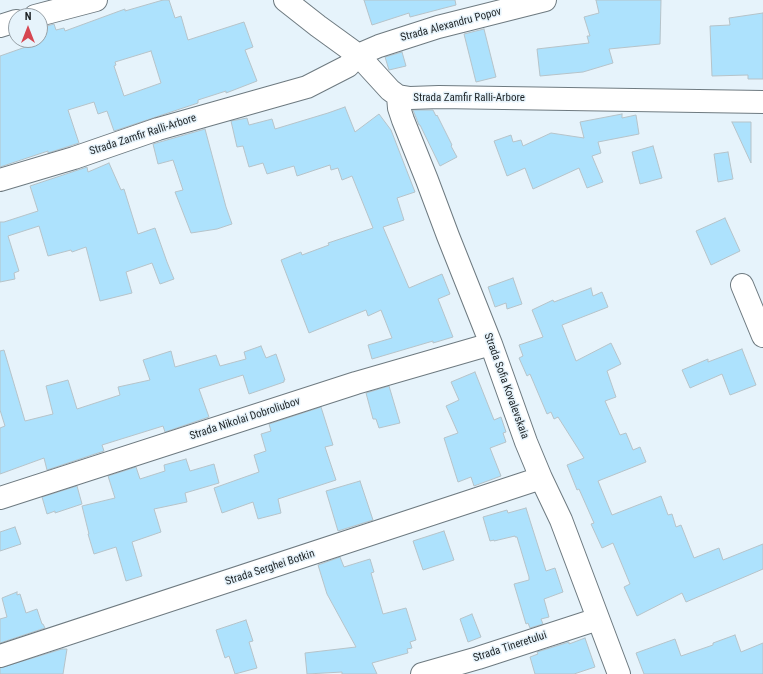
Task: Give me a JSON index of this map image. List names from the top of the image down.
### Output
{
  "streets": {
    "street": [
      "Strada Alexandru Popov",
      "Strada Zamfir Ralli-Arbore",
      "Strada Sofia Kovalevskaia",
      "Strada Nikolai Dobroliubov",
      "Strada Serghei Botkin",
      "Strada Tineretului"
    ]
  },
  "crossings": [
    ["Strada Alexandru Popov", "Strada Zamfir Ralli-Arbore"],
    ["Strada Zamfir Ralli-Arbore", "Strada Sofia Kovalevskaia"],
    ["Strada Sofia Kovalevskaia", "Strada Nikolai Dobroliubov"],
    ["Strada Sofia Kovalevskaia", "Strada Serghei Botkin"],
    ["Strada Sofia Kovalevskaia", "Strada Tineretului"]
  ],
  "north": "top"
}
